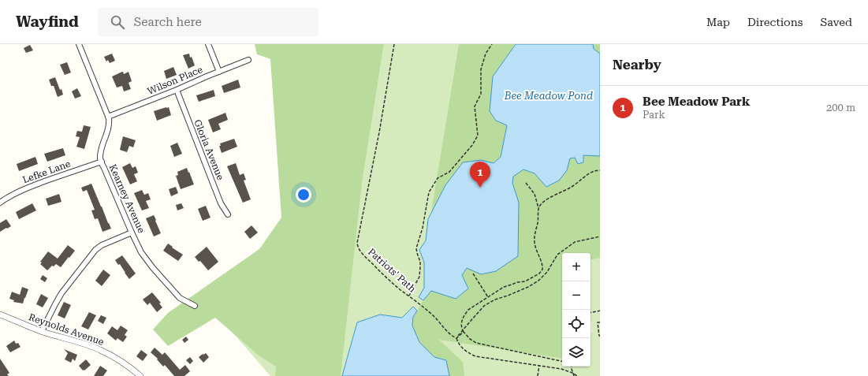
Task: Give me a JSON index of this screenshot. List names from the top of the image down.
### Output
{
  "streets": {
    "street": [
      "Wilson Place",
      "Gloria Avenue",
      "Lefke Lane",
      "Kearney Avenue",
      "Reynolds Avenue"
    ],
    "path": ["Patriots' Path"]
  },
  "crossings": [
    ["Wilson Place", "Gloria Avenue"],
    ["Wilson Place", "Kearney Avenue"],
    ["Lefke Lane", "Kearney Avenue"]
  ],
  "water": ["Bee Meadow Pond"],
  "page": {
    "header": "Wayfind",
    "search": "Search here",
    "nav": ["Map", "Directions", "Saved"],
    "heading": "Nearby",
    "list": [
      {
        "mark": "1",
        "name": "Bee Meadow Park",
        "note": "Park",
        "value": "200 m"
      }
    ],
    "pins": "1",
    "map_buttons": ["+", "−"]
  }
}
